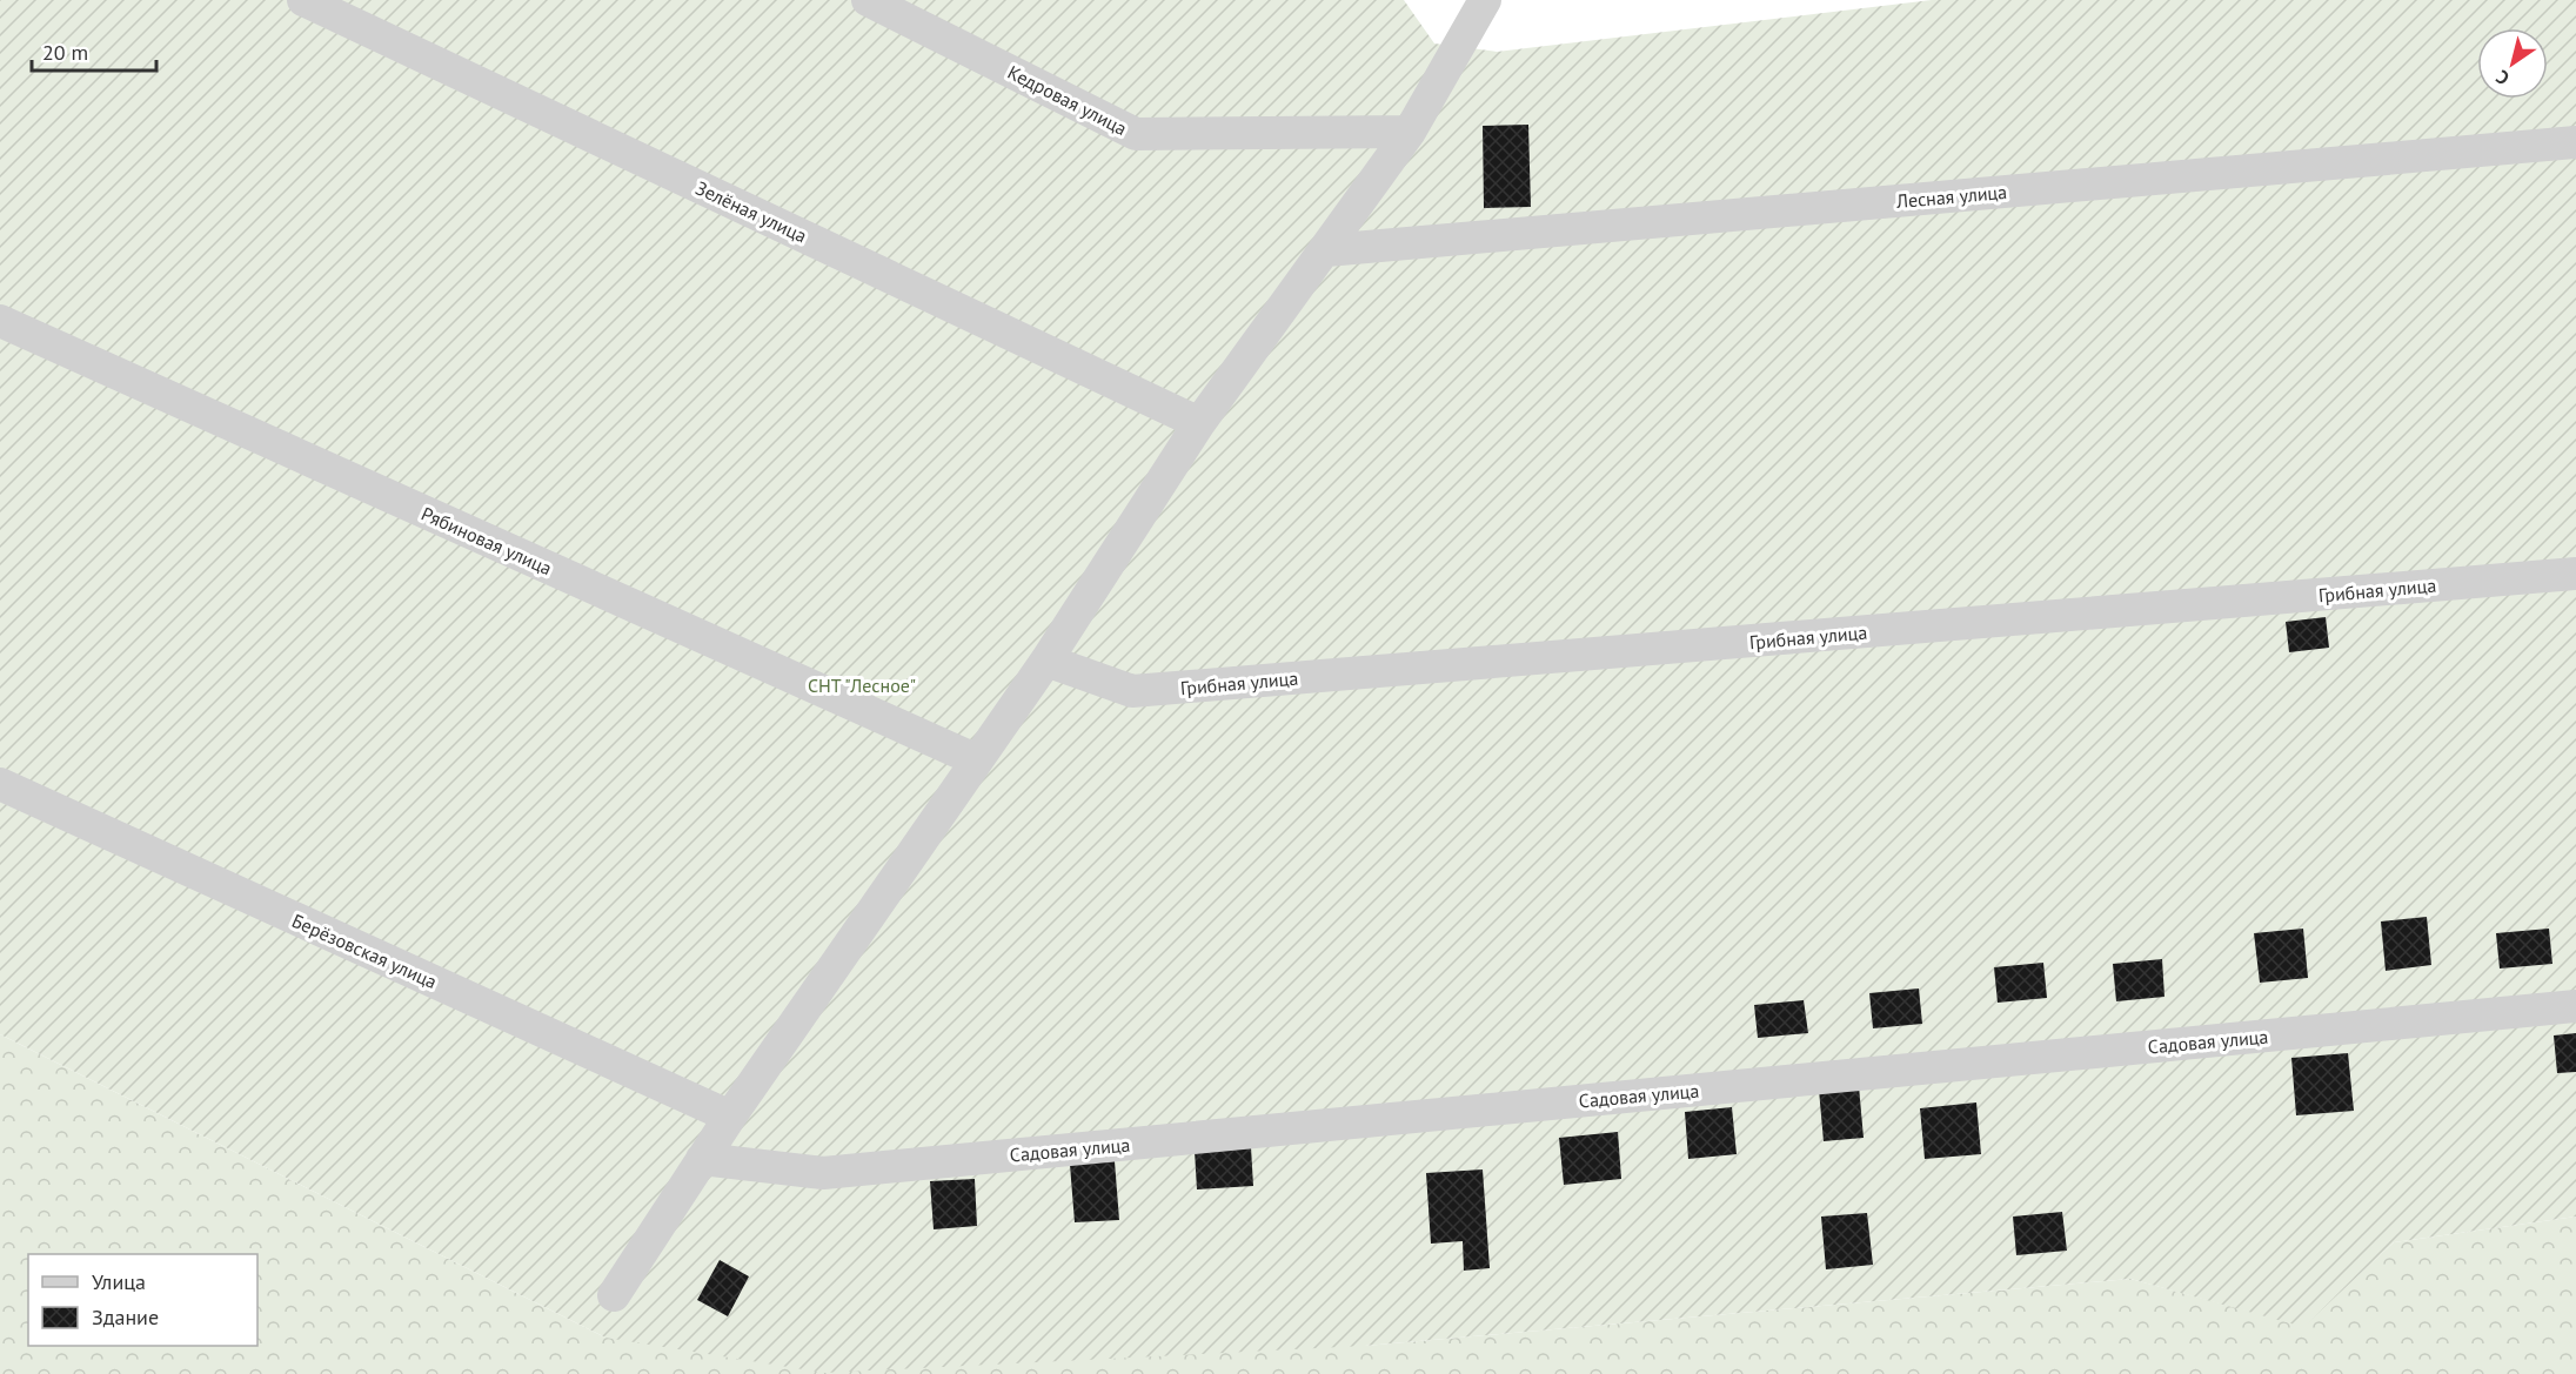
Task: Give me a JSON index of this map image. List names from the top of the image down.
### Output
{
  "streets": {
    "street": [
      "Кедровая улица",
      "Лесная улица",
      "Зелёная улица",
      "Рябиновая улица",
      "Грибная улица",
      "Берёзовская улица",
      "Садовая улица"
    ]
  },
  "parks": ["СНТ \"Лесное\""],
  "legend": ["Улица", "Здание"],
  "scale_bar": "20 m",
  "north": "bottom left"
}
